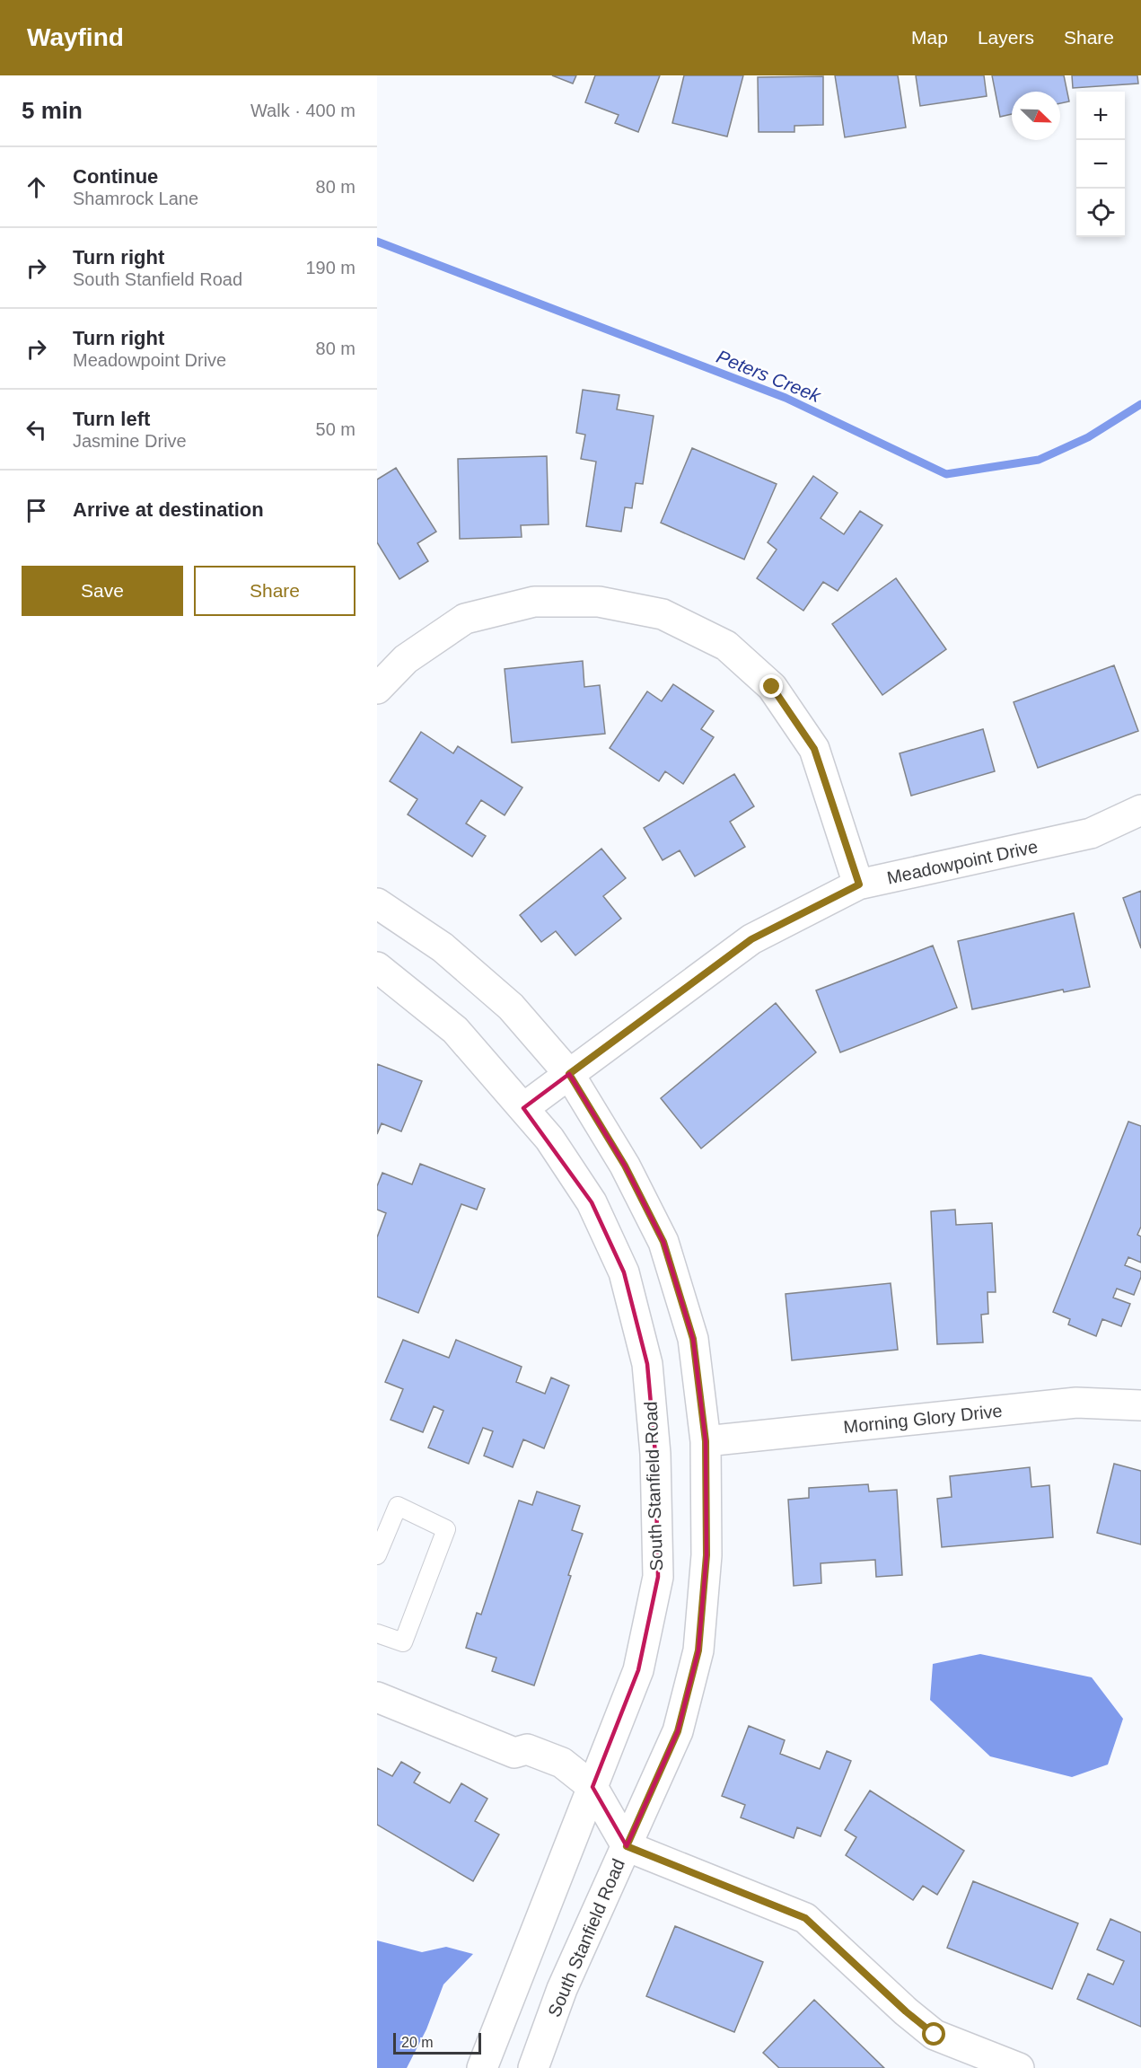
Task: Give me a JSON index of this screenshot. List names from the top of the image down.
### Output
{
  "streets": {
    "street": ["Meadowpoint Drive", "Morning Glory Drive", "South Stanfield Road"]
  },
  "crossings": [
    ["Meadowpoint Drive", "South Stanfield Road"],
    ["Morning Glory Drive", "South Stanfield Road"]
  ],
  "water": ["Peters Creek"],
  "scale_bar": "20 m",
  "north": "bottom right",
  "page": {
    "header": "Wayfind",
    "nav": ["Map", "Layers", "Share"],
    "heading": ["5 min", "Walk · 400 m"],
    "map_buttons": ["+", "−"],
    "list": [
      ["Continue", "Shamrock Lane", "80 m"],
      ["Turn right", "South Stanfield Road", "190 m"],
      ["Turn right", "Meadowpoint Drive", "80 m"],
      ["Turn left", "Jasmine Drive", "50 m"],
      "Arrive at destination"
    ],
    "buttons": ["Save", "Share"],
    "scale": "20 m"
  }
}
